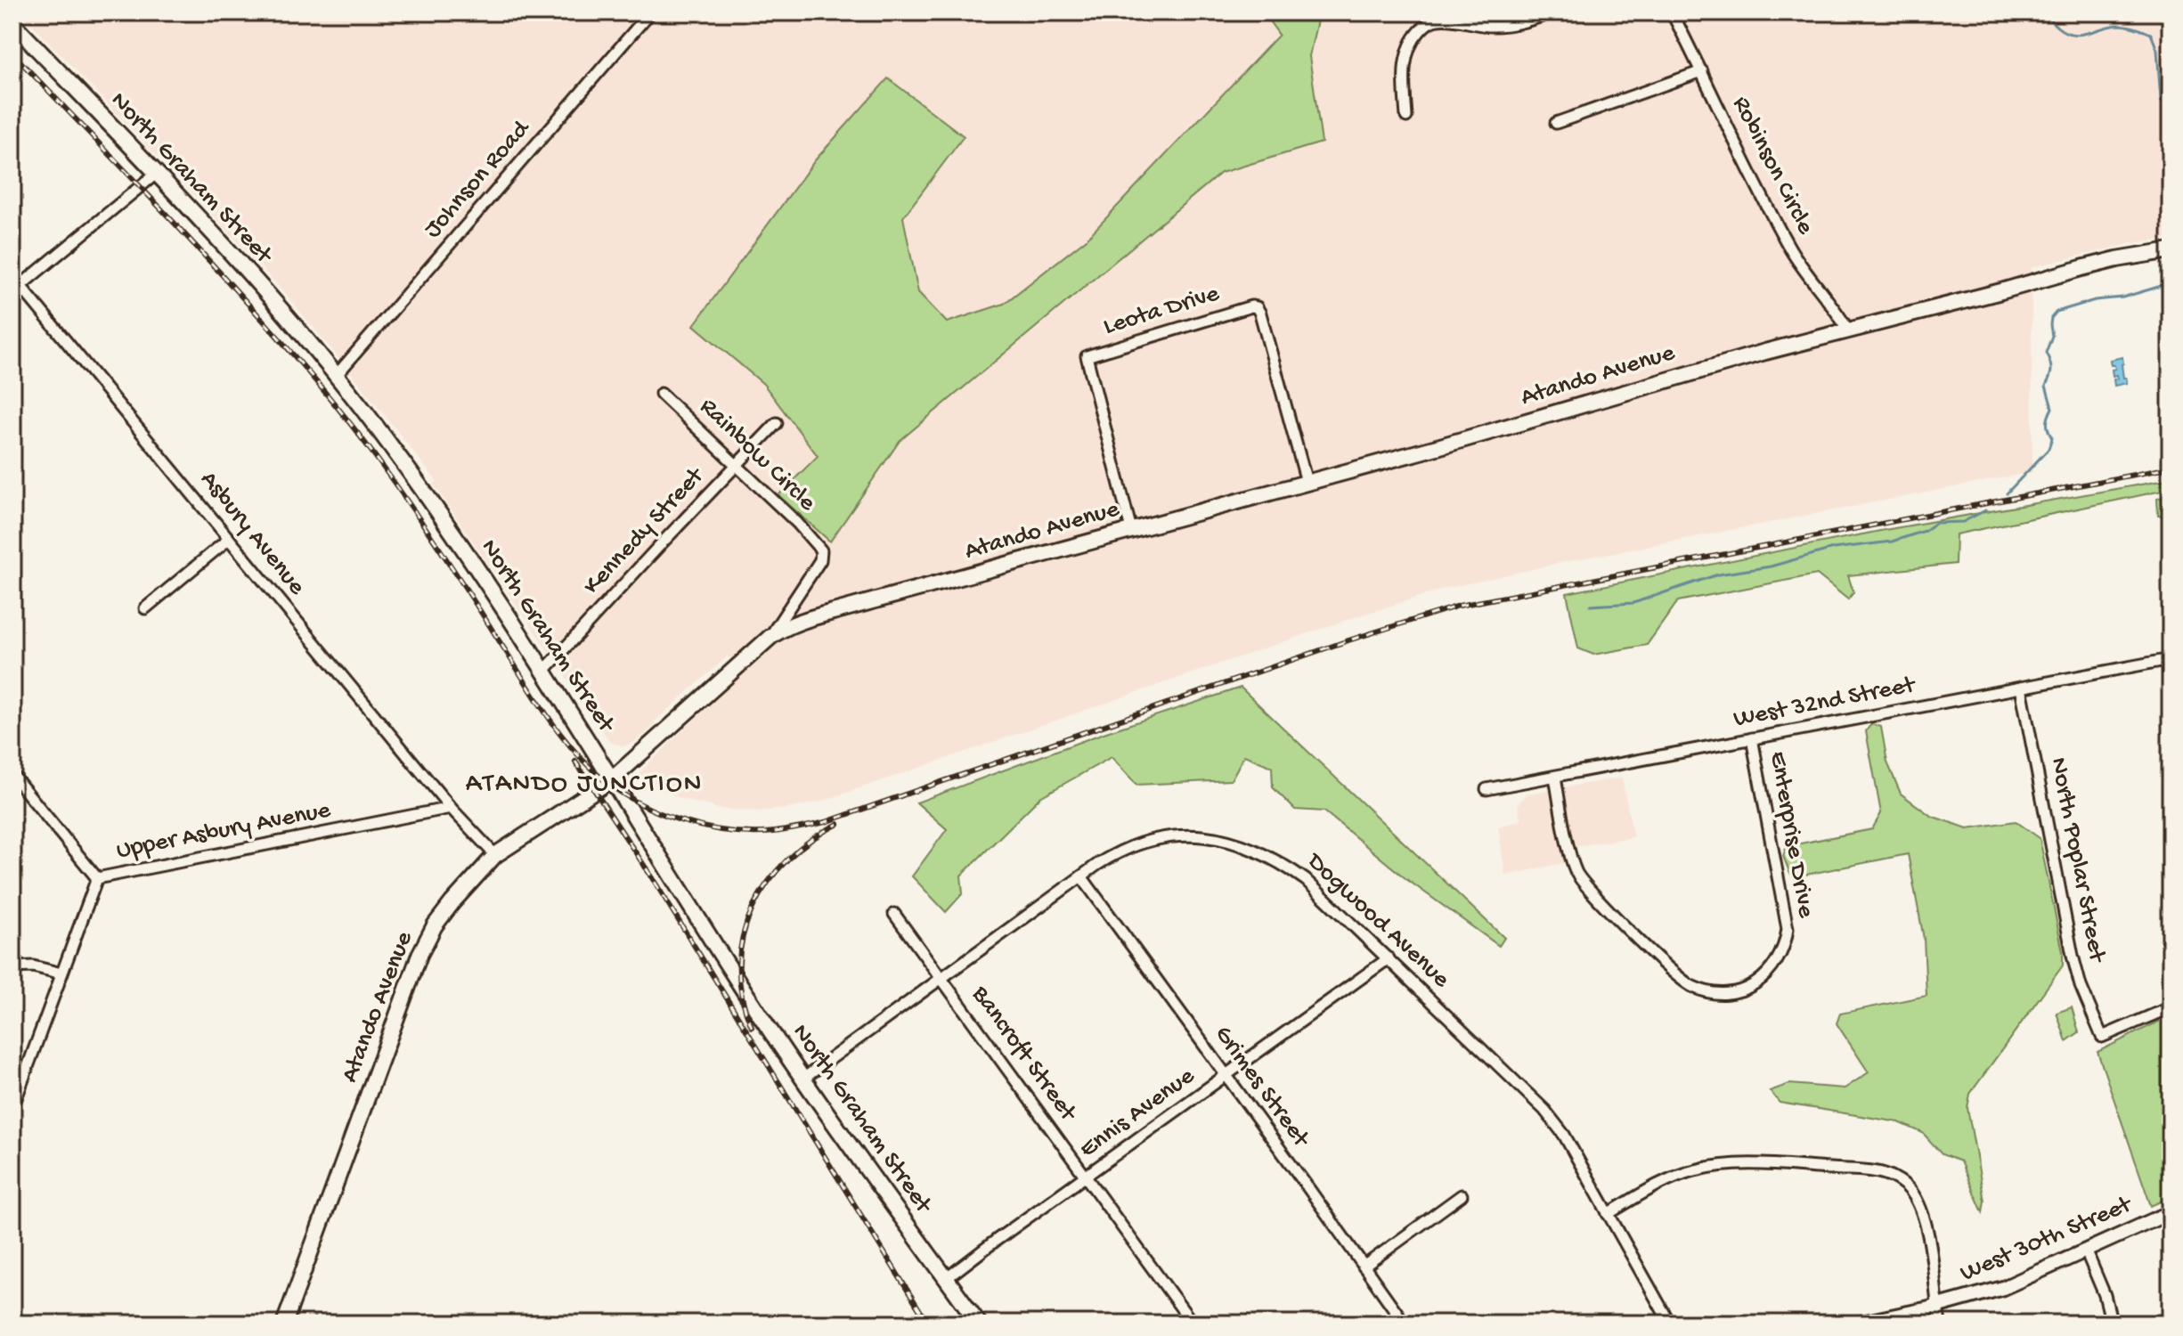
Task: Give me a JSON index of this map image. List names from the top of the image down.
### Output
{
  "streets": {
    "main road": ["North Graham Street", "Atando Avenue"],
    "street": [
      "Robinson Circle",
      "Johnson Road",
      "Leota Drive",
      "Rainbow Circle",
      "Kennedy Street",
      "Asbury Avenue",
      "West 32nd Street",
      "Upper Asbury Avenue",
      "Enterprise Drive",
      "North Poplar Street",
      "Dogwood Avenue",
      "Bancroft Street",
      "Grimes Street",
      "Ennis Avenue",
      "West 30th Street"
    ]
  },
  "crossings": [
    ["Robinson Circle", "Atando Avenue"],
    ["North Graham Street", "Johnson Road"],
    ["North Graham Street", "Atando Avenue"],
    ["North Graham Street", "Kennedy Street"],
    ["North Graham Street", "Dogwood Avenue"],
    ["North Graham Street", "Ennis Avenue"],
    ["Leota Drive", "Atando Avenue"],
    ["Atando Avenue", "Rainbow Circle"],
    ["Rainbow Circle", "Kennedy Street"],
    ["Asbury Avenue", "Upper Asbury Avenue"],
    ["West 32nd Street", "Enterprise Drive"],
    ["West 32nd Street", "North Poplar Street"],
    ["Dogwood Avenue", "Bancroft Street"],
    ["Dogwood Avenue", "Grimes Street"],
    ["Dogwood Avenue", "Ennis Avenue"],
    ["Bancroft Street", "Ennis Avenue"],
    ["Grimes Street", "Ennis Avenue"]
  ],
  "districts": ["ATANDO JUNCTION"]
}
